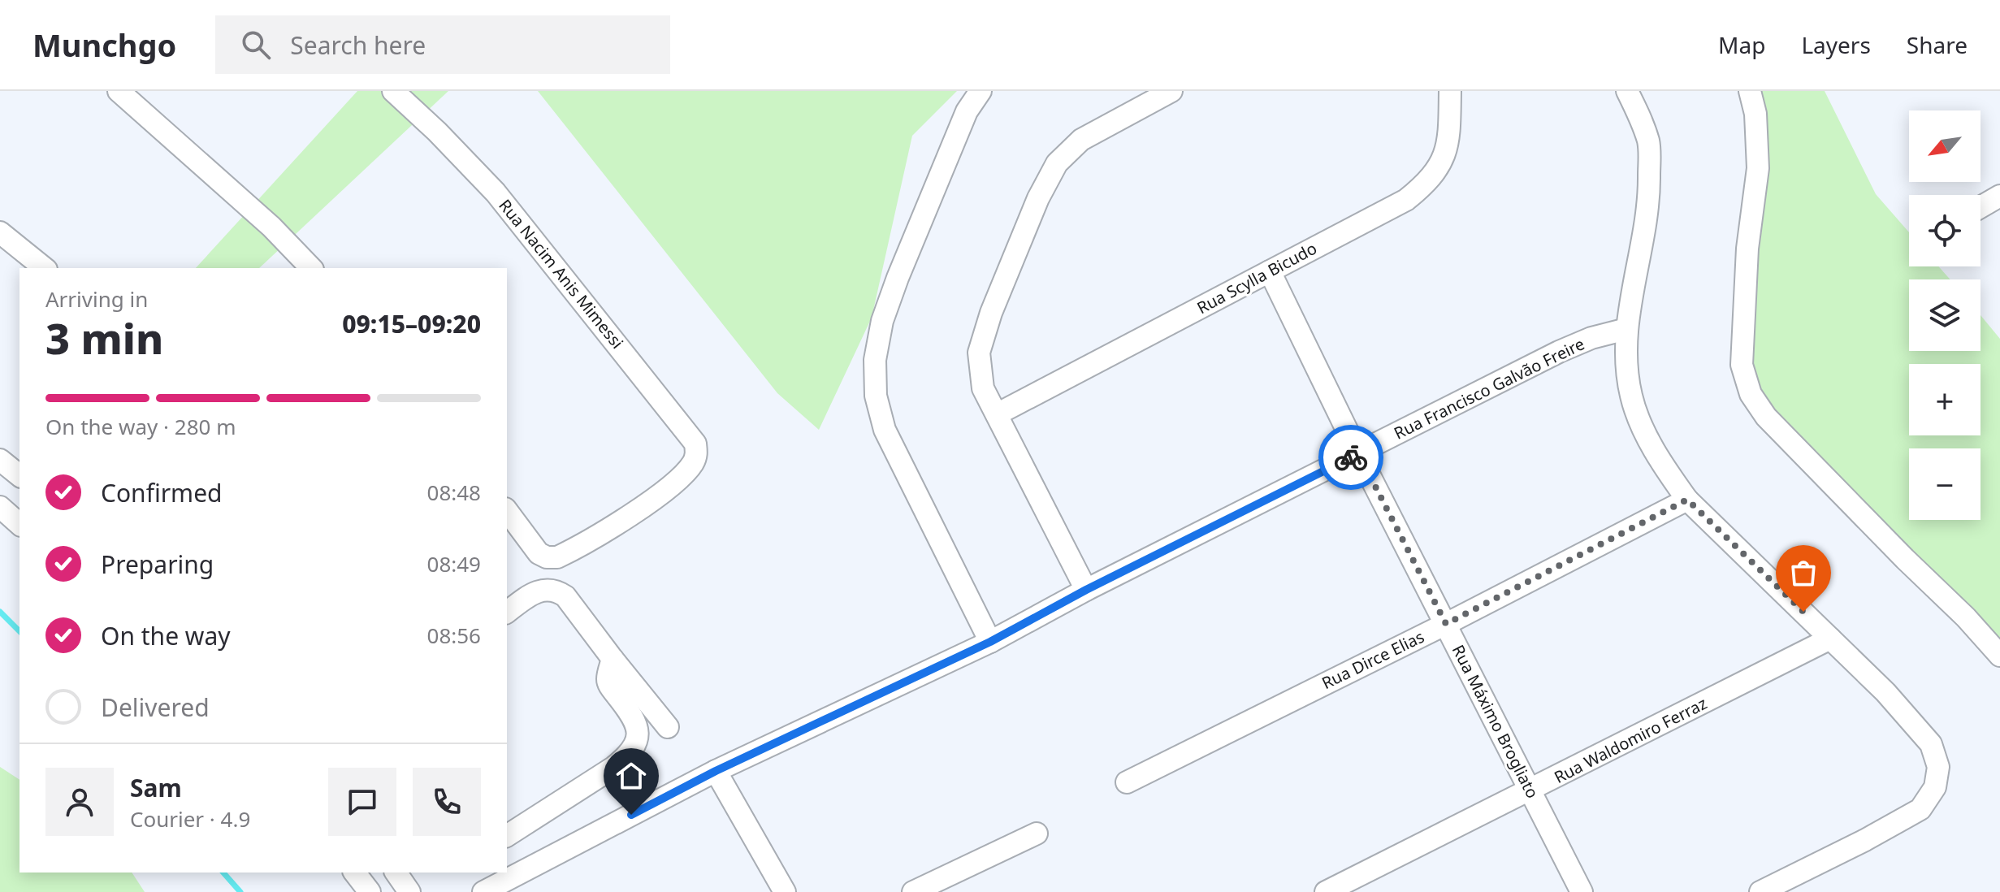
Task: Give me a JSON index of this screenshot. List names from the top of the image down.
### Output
{
  "streets": {
    "street": [
      "Rua Nacim Anis Mimessi",
      "Rua Scylla Bicudo",
      "Rua Francisco Galvão Freire",
      "Rua Dirce Elias",
      "Rua Máximo Brogliato",
      "Rua Waldomiro Ferraz"
    ]
  },
  "crossings": [
    ["Rua Scylla Bicudo", "Rua Máximo Brogliato"],
    ["Rua Francisco Galvão Freire", "Rua Máximo Brogliato"],
    ["Rua Dirce Elias", "Rua Máximo Brogliato"],
    ["Rua Máximo Brogliato", "Rua Waldomiro Ferraz"]
  ],
  "north": "bottom left",
  "page": {
    "header": "Munchgo",
    "search": "Search here",
    "nav": ["Map", "Layers", "Share"],
    "map_buttons": ["+", "−"],
    "heading": ["3 min", "Arriving in", "09:15–09:20"],
    "panel": ["Sam", "Courier · 4.9"],
    "bar": "On the way · 280 m",
    "list": [
      ["Confirmed", "08:48"],
      ["Preparing", "08:49"],
      ["On the way", "08:56"],
      "Delivered"
    ]
  }
}
